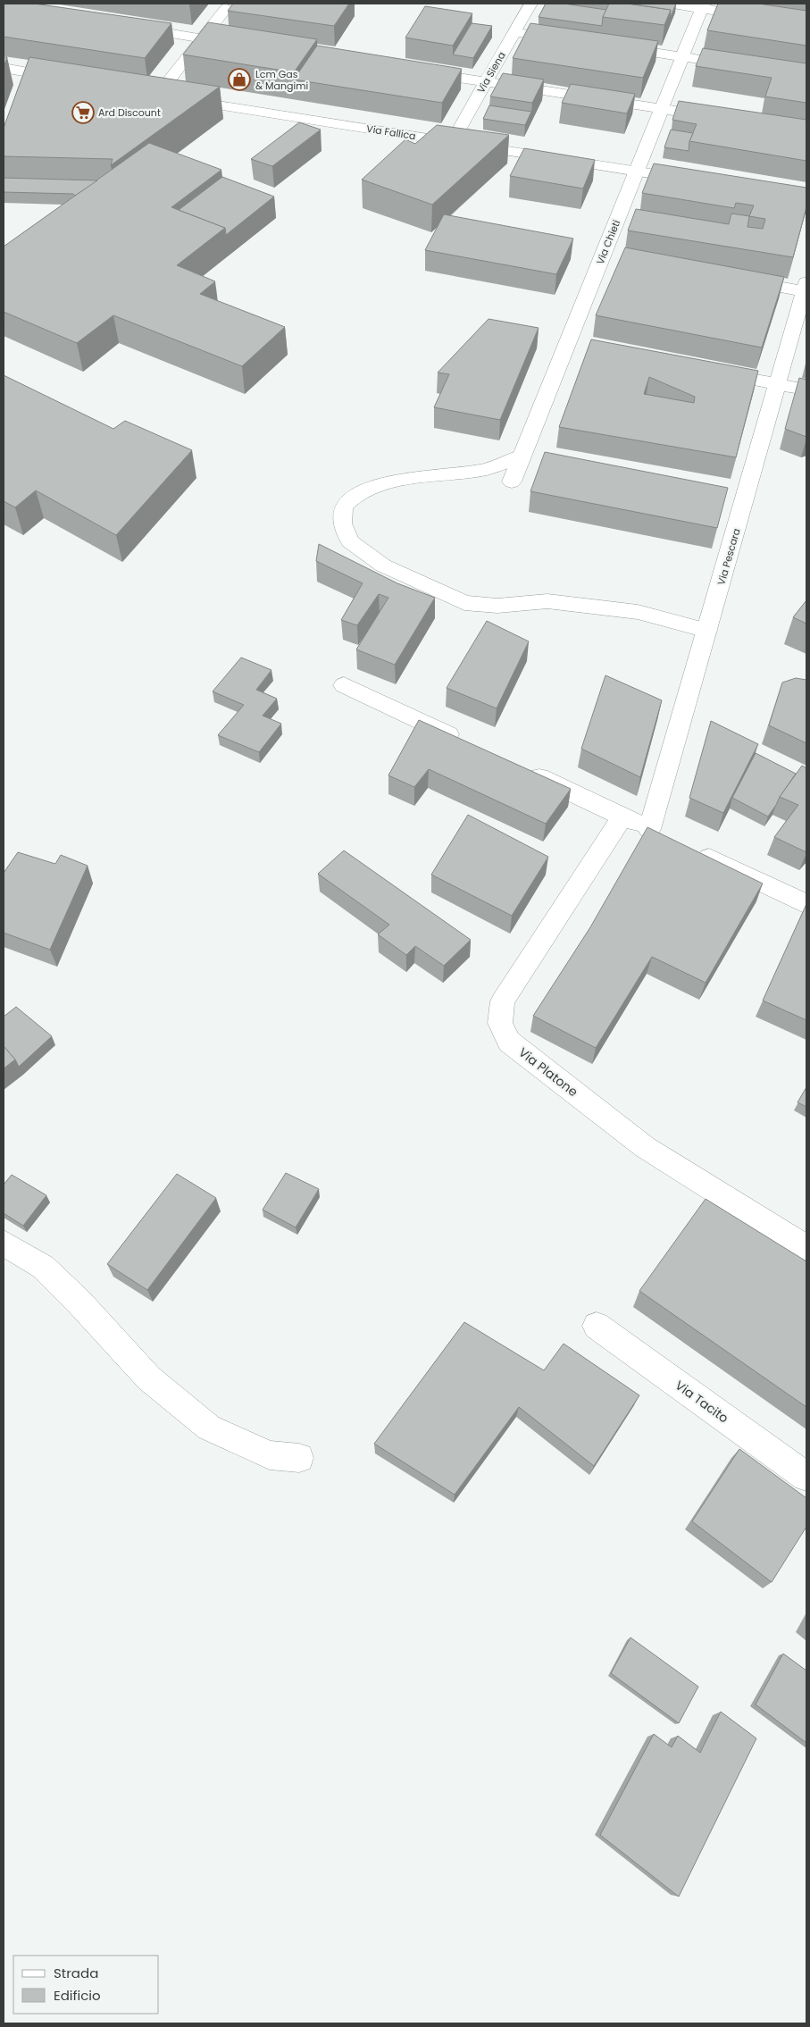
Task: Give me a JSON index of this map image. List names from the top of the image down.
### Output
{
  "streets": {
    "street": [
      "Via Siena",
      "Via Fallica",
      "Via Chieti",
      "Via Pescara",
      "Via Platone",
      "Via Tacito"
    ]
  },
  "crossings": [
    ["Via Siena", "Via Fallica"],
    ["Via Fallica", "Via Chieti"],
    ["Via Pescara", "Via Platone"]
  ],
  "places": {
    "shop": ["Lcm Gas & Mangimi"],
    "supermarket": ["Ard Discount"]
  },
  "legend": ["Strada", "Edificio"]
}
